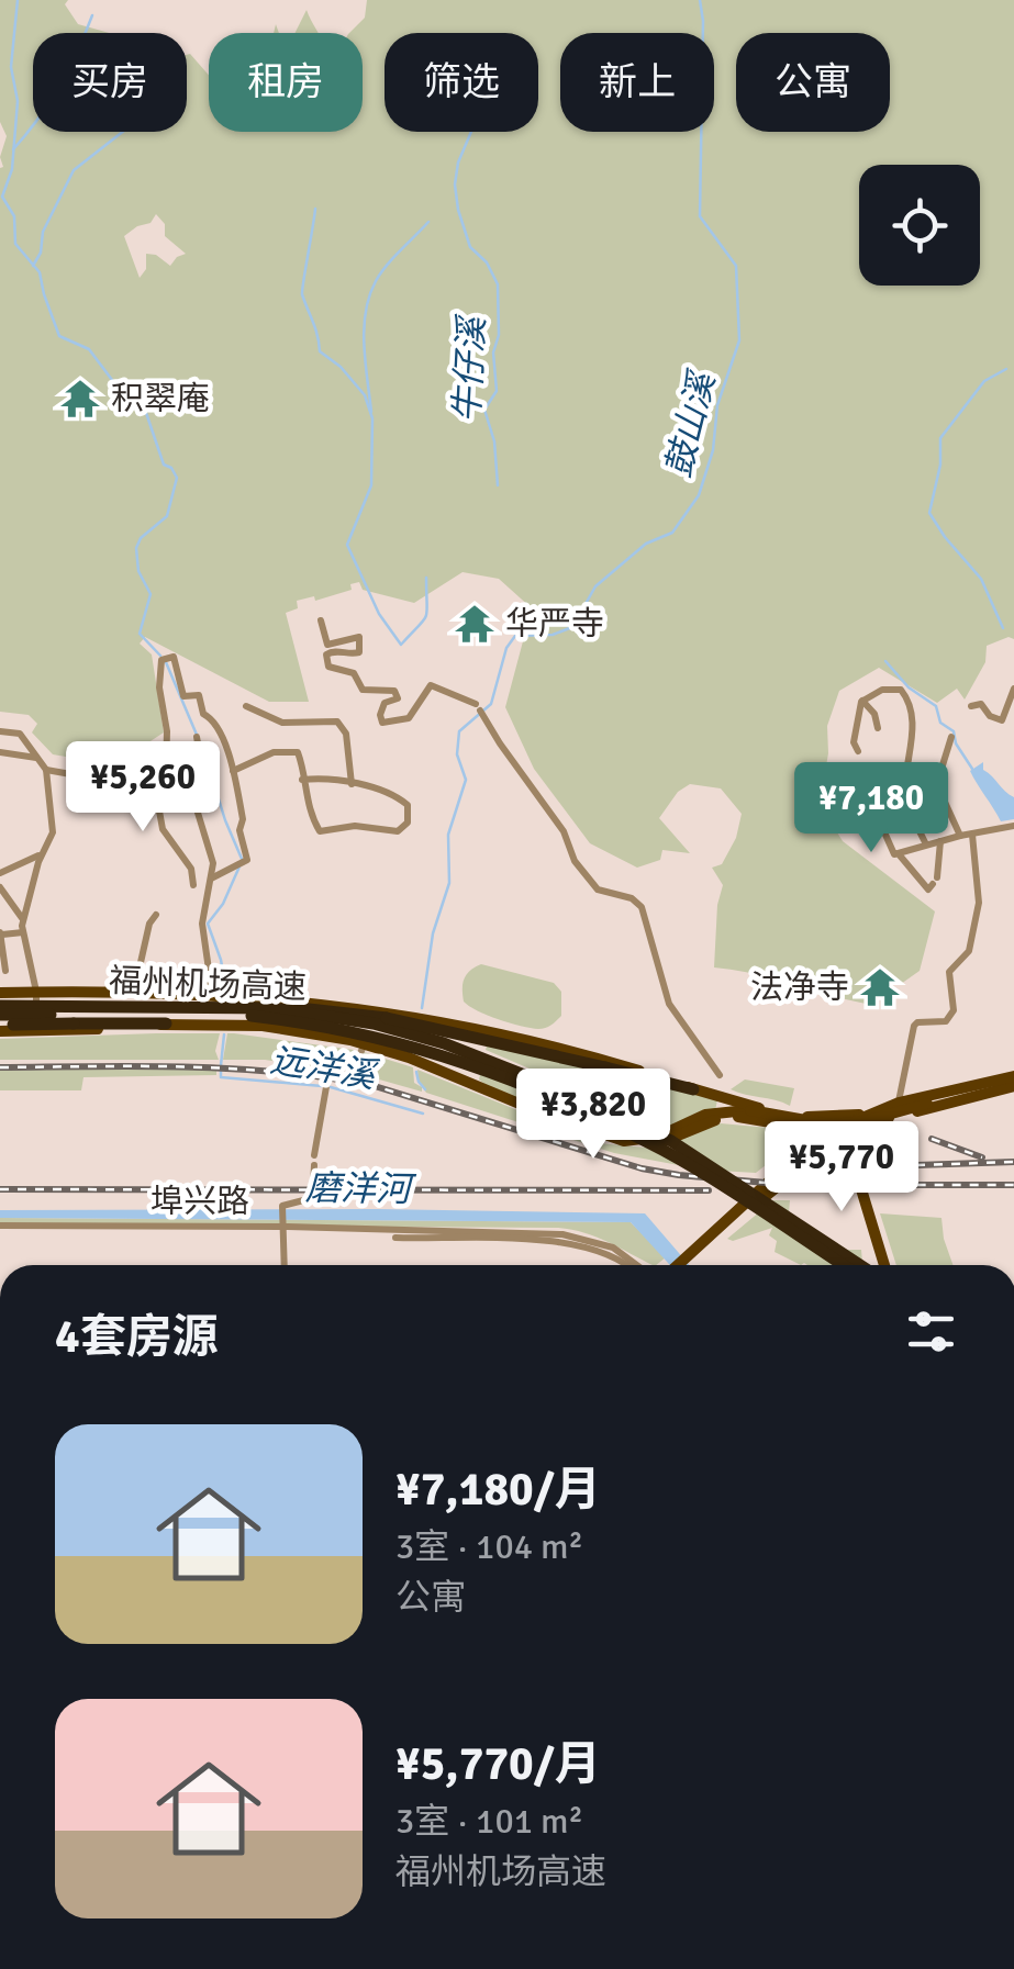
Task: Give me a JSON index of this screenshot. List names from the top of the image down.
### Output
{
  "streets": {
    "highway": ["福州机场高速"],
    "street": ["埠兴路"]
  },
  "water": [
    "牛仔溪",
    "鼓山溪",
    "远洋溪",
    "磨洋河"
  ],
  "places": {
    "temple": ["积翠庵", "华严寺", "法净寺"]
  },
  "page": {
    "chip": [
      "买房",
      "租房",
      "筛选",
      "新上",
      "公寓"
    ],
    "price": [
      "¥5,260",
      "¥7,180",
      "¥3,820",
      "¥5,770"
    ],
    "heading": "4套房源",
    "list": [
      {
        "name": "¥7,180/月",
        "note": "3室 · 104 m² · 公寓"
      },
      {
        "name": "¥5,770/月",
        "note": "3室 · 101 m² · 福州机场高速"
      }
    ]
  }
}
